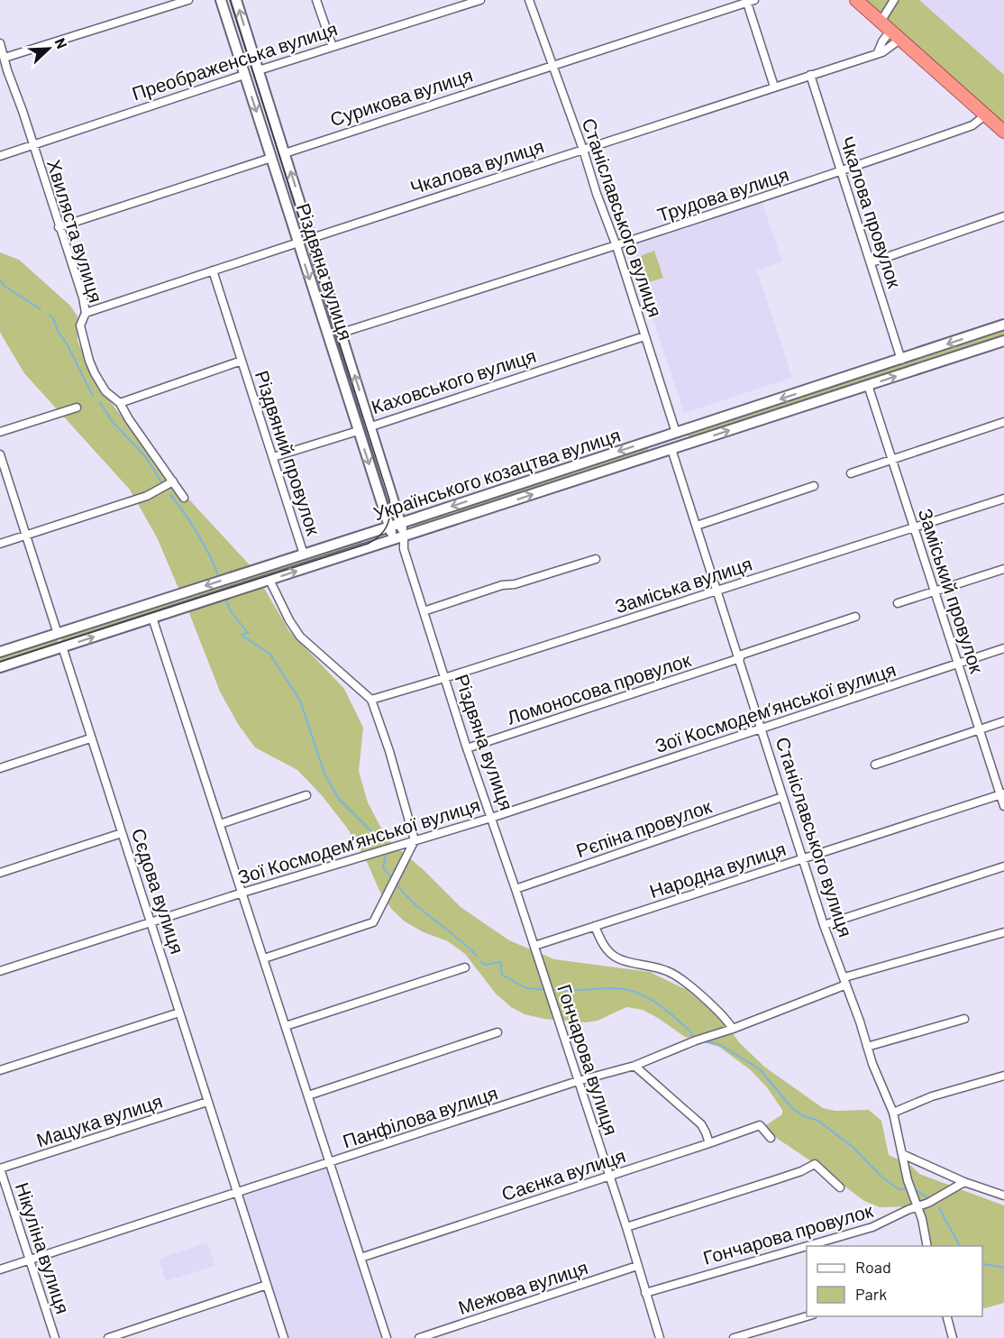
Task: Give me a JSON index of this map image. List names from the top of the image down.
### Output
{
  "streets": {
    "street": [
      "Преображенська вулиця",
      "Сурикова вулиця",
      "Чкалова вулиця",
      "Трудова вулиця",
      "Чкалова провулок",
      "Станіславського вулиця",
      "Хвиляста вулиця",
      "Різдвяна вулиця",
      "Каховського вулиця",
      "Різдвяний провулок",
      "Українського козацтва вулиця",
      "Заміська вулиця",
      "Заміський провулок",
      "Ломоносова провулок",
      "Зої Космодем’янської вулиця",
      "Рєпіна провулок",
      "Народна вулиця",
      "Сєдова вулиця",
      "Гончарова вулиця",
      "Панфілова вулиця",
      "Мацука вулиця",
      "Саєнка вулиця",
      "Гончарова провулок",
      "Нікуліна вулиця",
      "Межова вулиця"
    ]
  },
  "crossings": [
    ["Преображенська вулиця", "Хвиляста вулиця"],
    ["Преображенська вулиця", "Різдвяна вулиця"],
    ["Сурикова вулиця", "Станіславського вулиця"],
    ["Сурикова вулиця", "Хвиляста вулиця"],
    ["Сурикова вулиця", "Різдвяна вулиця"],
    ["Чкалова вулиця", "Чкалова провулок"],
    ["Чкалова вулиця", "Станіславського вулиця"],
    ["Чкалова вулиця", "Хвиляста вулиця"],
    ["Чкалова вулиця", "Різдвяна вулиця"],
    ["Чкалова вулиця", "Різдвяний провулок"],
    ["Трудова вулиця", "Чкалова провулок"],
    ["Трудова вулиця", "Станіславського вулиця"],
    ["Трудова вулиця", "Різдвяна вулиця"],
    ["Чкалова провулок", "Українського козацтва вулиця"],
    ["Станіславського вулиця", "Каховського вулиця"],
    ["Станіславського вулиця", "Українського козацтва вулиця"],
    ["Станіславського вулиця", "Заміська вулиця"],
    ["Станіславського вулиця", "Ломоносова провулок"],
    ["Станіславського вулиця", "Зої Космодем’янської вулиця"],
    ["Станіславського вулиця", "Рєпіна провулок"],
    ["Станіславського вулиця", "Народна вулиця"],
    ["Станіславського вулиця", "Панфілова вулиця"],
    ["Станіславського вулиця", "Гончарова провулок"],
    ["Хвиляста вулиця", "Різдвяний провулок"],
    ["Різдвяна вулиця", "Каховського вулиця"],
    ["Різдвяна вулиця", "Українського козацтва вулиця"],
    ["Різдвяна вулиця", "Заміська вулиця"],
    ["Різдвяна вулиця", "Ломоносова провулок"],
    ["Різдвяна вулиця", "Зої Космодем’янської вулиця"],
    ["Різдвяна вулиця", "Рєпіна провулок"],
    ["Різдвяна вулиця", "Народна вулиця"],
    ["Різдвяна вулиця", "Гончарова вулиця"],
    ["Каховського вулиця", "Різдвяний провулок"],
    ["Різдвяний провулок", "Українського козацтва вулиця"],
    ["Українського козацтва вулиця", "Заміський провулок"],
    ["Українського козацтва вулиця", "Сєдова вулиця"],
    ["Заміська вулиця", "Заміський провулок"],
    ["Заміський провулок", "Зої Космодем’янської вулиця"],
    ["Заміський провулок", "Народна вулиця"],
    ["Зої Космодем’янської вулиця", "Сєдова вулиця"],
    ["Народна вулиця", "Гончарова вулиця"],
    ["Сєдова вулиця", "Панфілова вулиця"],
    ["Сєдова вулиця", "Мацука вулиця"],
    ["Гончарова вулиця", "Панфілова вулиця"],
    ["Гончарова вулиця", "Саєнка вулиця"],
    ["Гончарова вулиця", "Гончарова провулок"],
    ["Гончарова вулиця", "Межова вулиця"],
    ["Панфілова вулиця", "Нікуліна вулиця"],
    ["Мацука вулиця", "Нікуліна вулиця"]
  ],
  "legend": ["Road", "Park"],
  "north": "top right"
}
